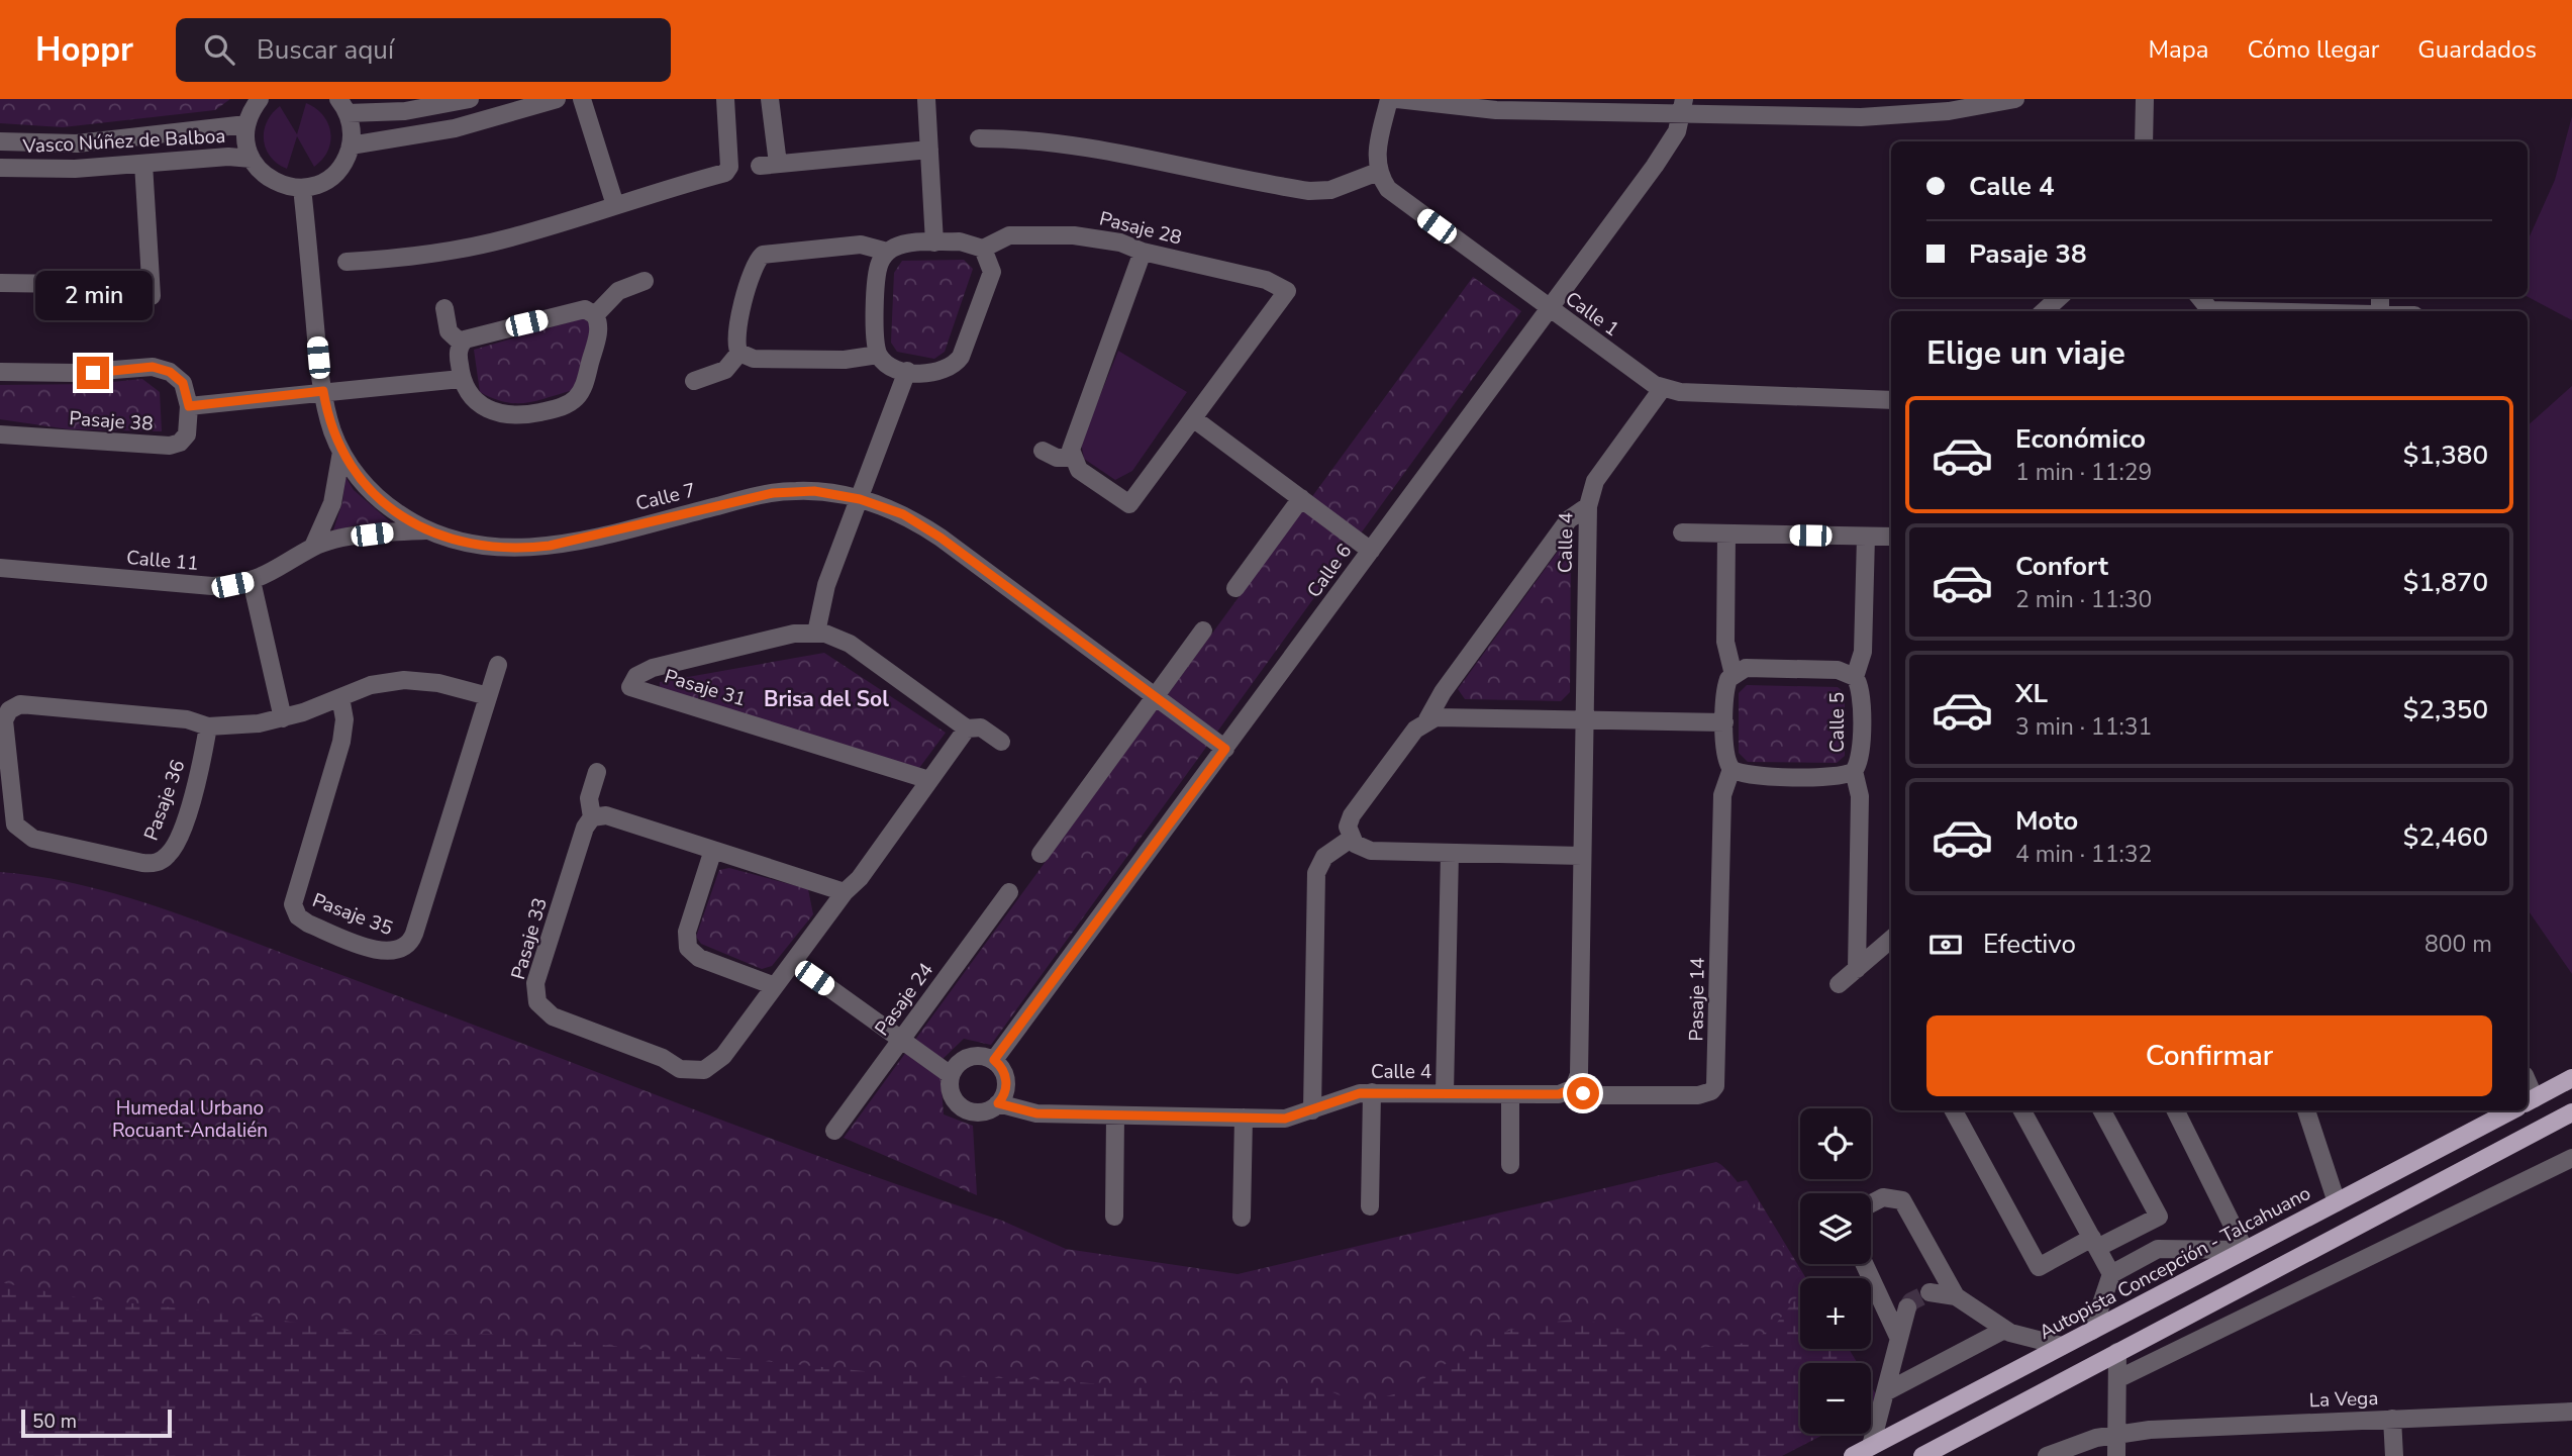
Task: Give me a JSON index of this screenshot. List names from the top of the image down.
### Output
{
  "streets": {
    "main road": ["Autopista Concepción - Talcahuano"],
    "street": [
      "Vasco Núñez de Balboa",
      "Pasaje 28",
      "Calle 1",
      "Pasaje 38",
      "Calle 7",
      "Calle 4",
      "Calle 11",
      "Calle 6",
      "Pasaje 31",
      "Calle 5",
      "Pasaje 36",
      "Pasaje 35",
      "Pasaje 33",
      "Pasaje 24",
      "Pasaje 14",
      "La Vega"
    ]
  },
  "crossings": [
    ["Calle 1", "Calle 4"],
    ["Calle 1", "Calle 6"],
    ["Calle 7", "Calle 11"],
    ["Calle 7", "Calle 6"],
    ["Calle 4", "Calle 6"],
    ["Calle 4", "Pasaje 14"],
    ["Calle 5", "Pasaje 14"]
  ],
  "districts": ["Brisa del Sol"],
  "parks": ["Humedal Urbano Rocuant-Andalién"],
  "scale_bar": "50 m",
  "page": {
    "header": "Hoppr",
    "search": "Buscar aquí",
    "nav": ["Mapa", "Cómo llegar", "Guardados"],
    "banner": ["Calle 4", "Pasaje 38"],
    "bubble": "2 min",
    "heading": "Elige un viaje",
    "list": [
      {
        "name": "Económico",
        "note": "1 min · 11:29",
        "value": "$1,380"
      },
      {
        "name": "Confort",
        "note": "2 min · 11:30",
        "value": "$1,870"
      },
      {
        "name": "XL",
        "note": "3 min · 11:31",
        "value": "$2,350"
      },
      {
        "name": "Moto",
        "note": "4 min · 11:32",
        "value": "$2,460"
      }
    ],
    "pay": ["Efectivo", "800 m"],
    "buttons": "Confirmar",
    "map_buttons": ["+", "−"],
    "scale": "50 m"
  }
}
